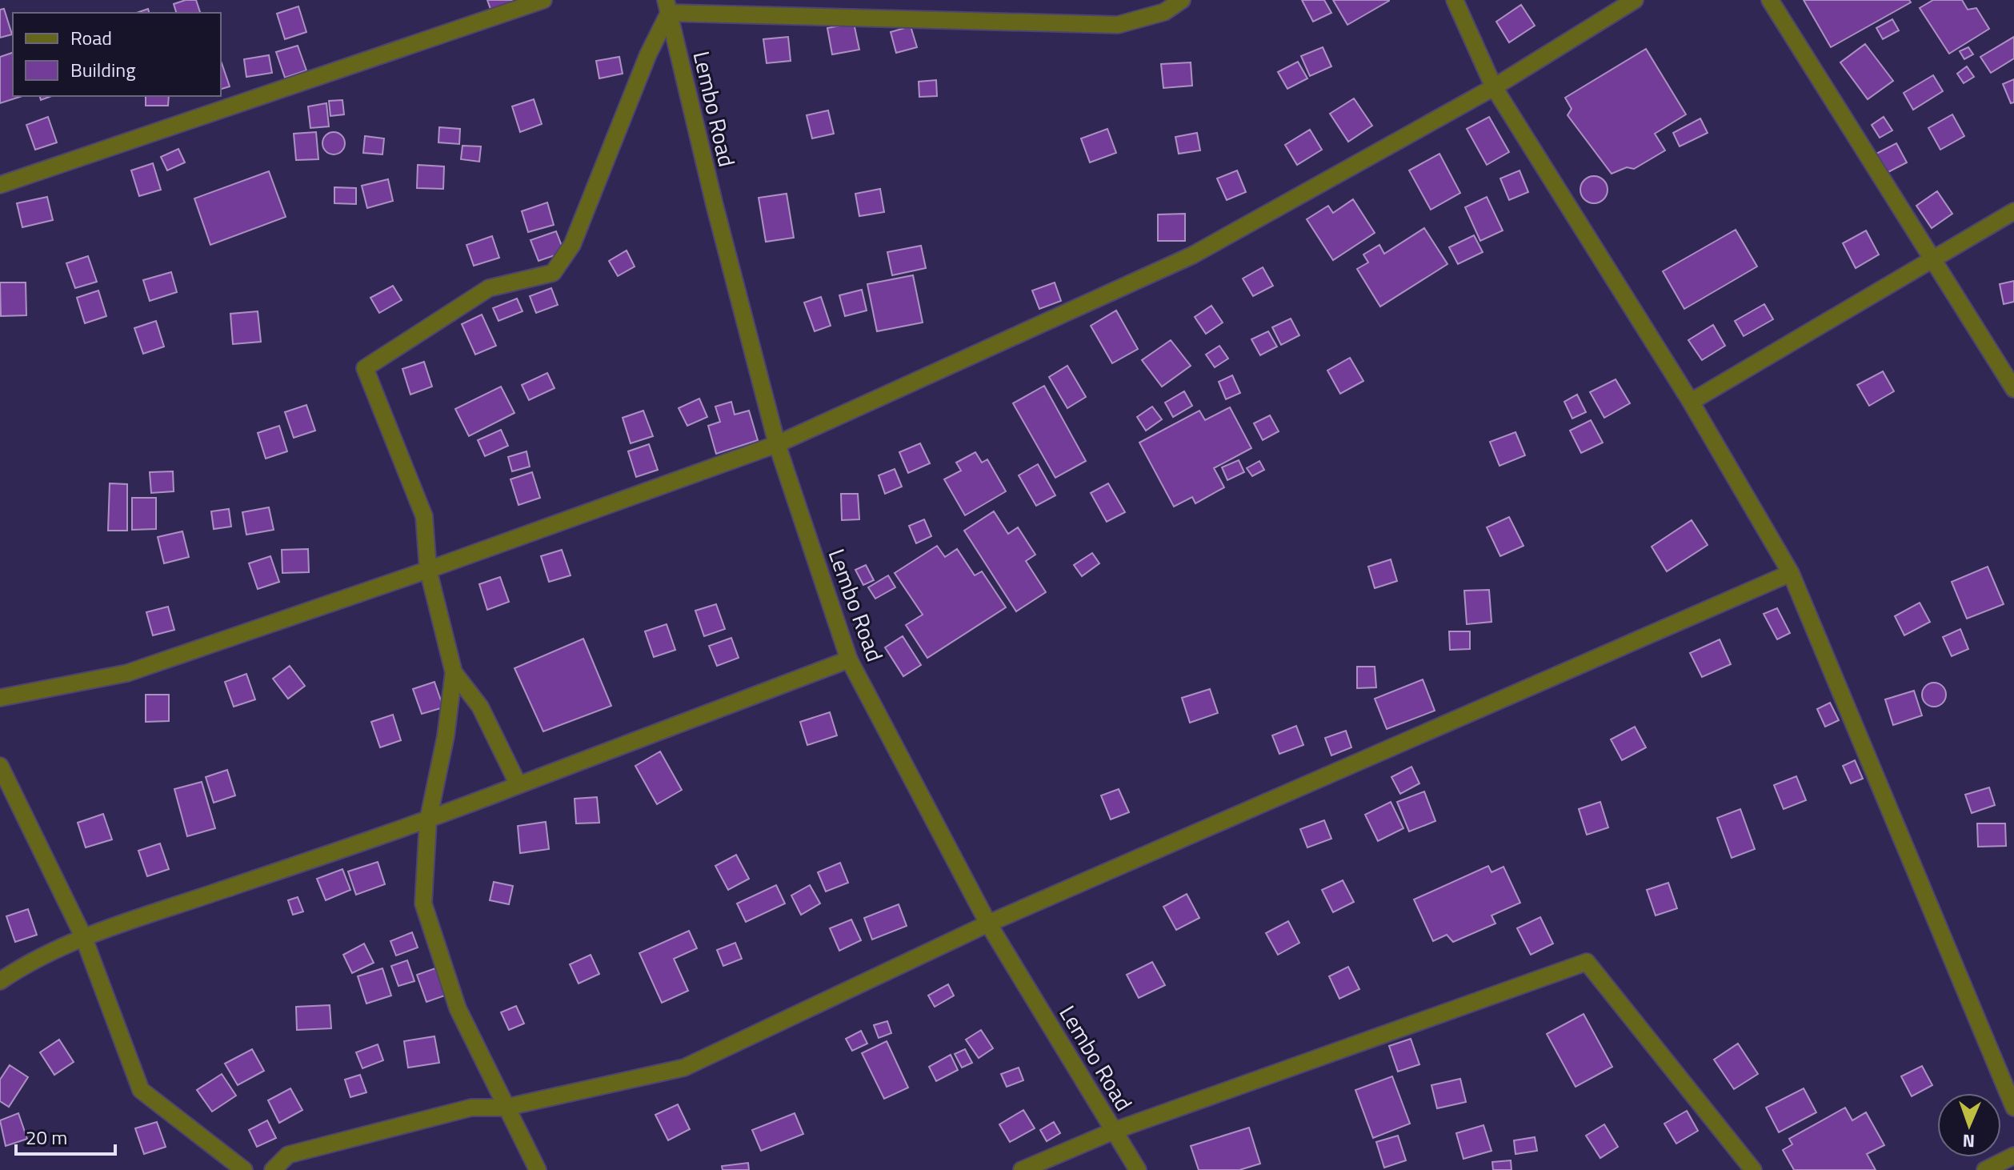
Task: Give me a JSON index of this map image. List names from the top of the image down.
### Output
{
  "streets": {
    "street": ["Lembo Road"]
  },
  "legend": ["Road", "Building"],
  "scale_bar": "20 m",
  "north": "bottom"
}
